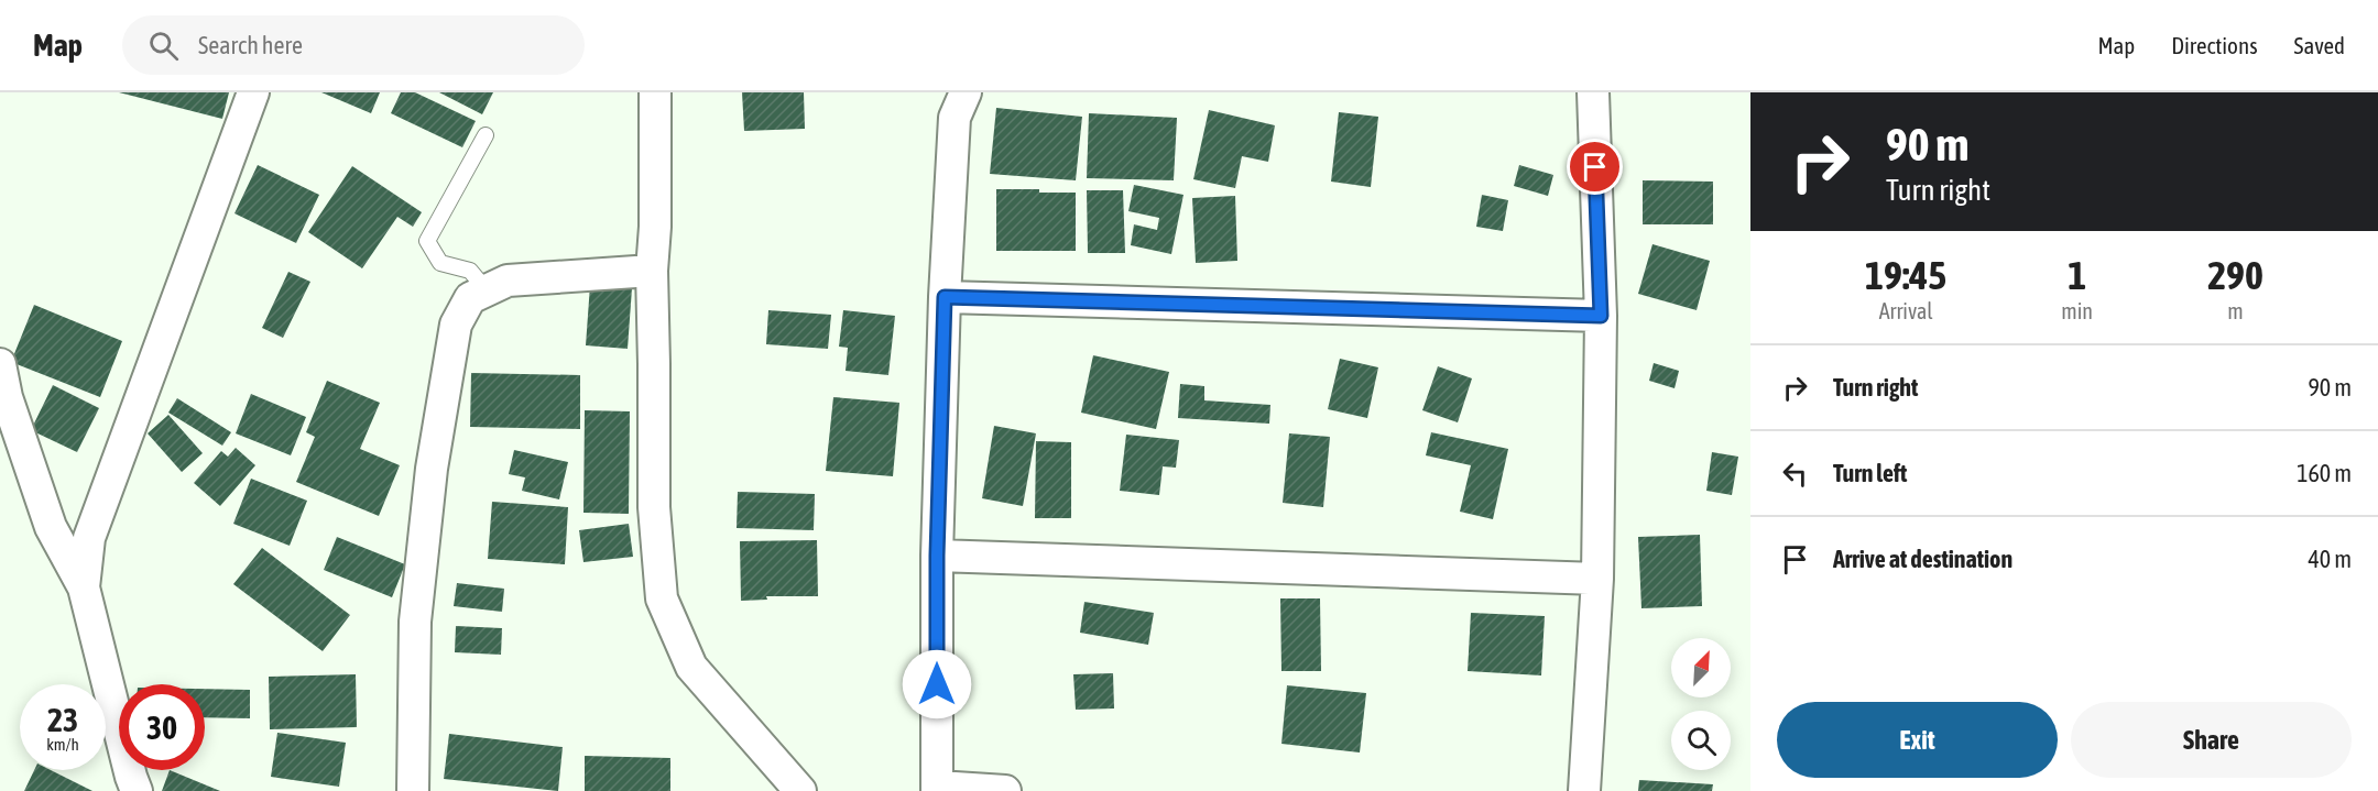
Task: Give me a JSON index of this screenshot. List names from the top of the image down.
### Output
{
  "north": "top right",
  "page": {
    "header": "Map",
    "search": "Search here",
    "nav": ["Map", "Directions", "Saved"],
    "turn": ["90 m", "Turn right"],
    "eta": [
      "19:45",
      "Arrival",
      "1",
      "min",
      "290",
      "m"
    ],
    "list": [
      {
        "name": "Turn right",
        "value": "90 m"
      },
      {
        "name": "Turn left",
        "value": "160 m"
      },
      {
        "name": "Arrive at destination",
        "value": "40 m"
      }
    ],
    "speed": "23 km/h",
    "limit": "30",
    "buttons": ["Exit", "Share"]
  }
}
